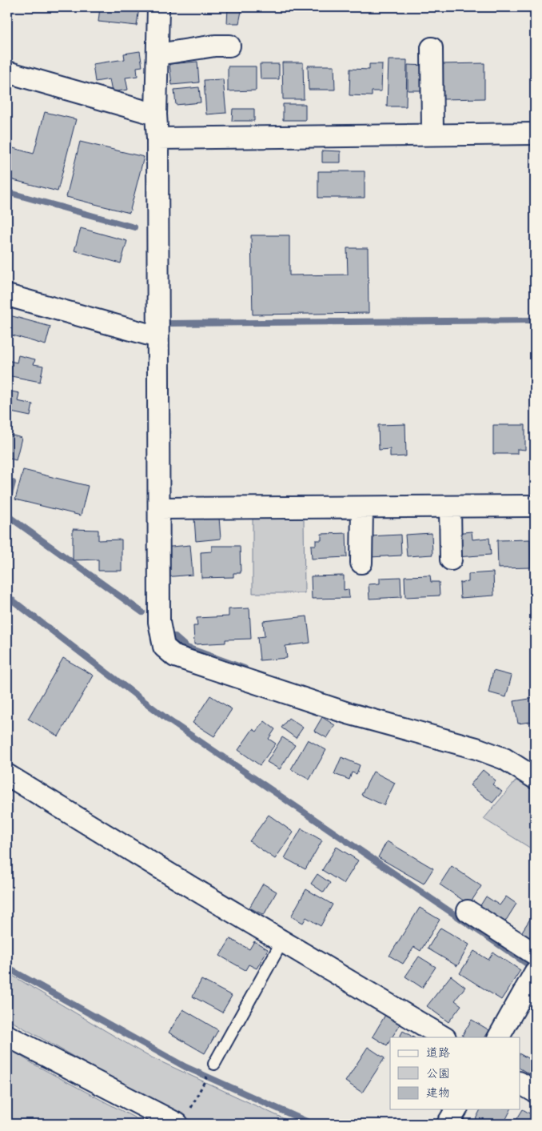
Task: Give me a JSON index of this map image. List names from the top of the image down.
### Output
{
  "legend": ["道路", "公園", "建物"]
}
